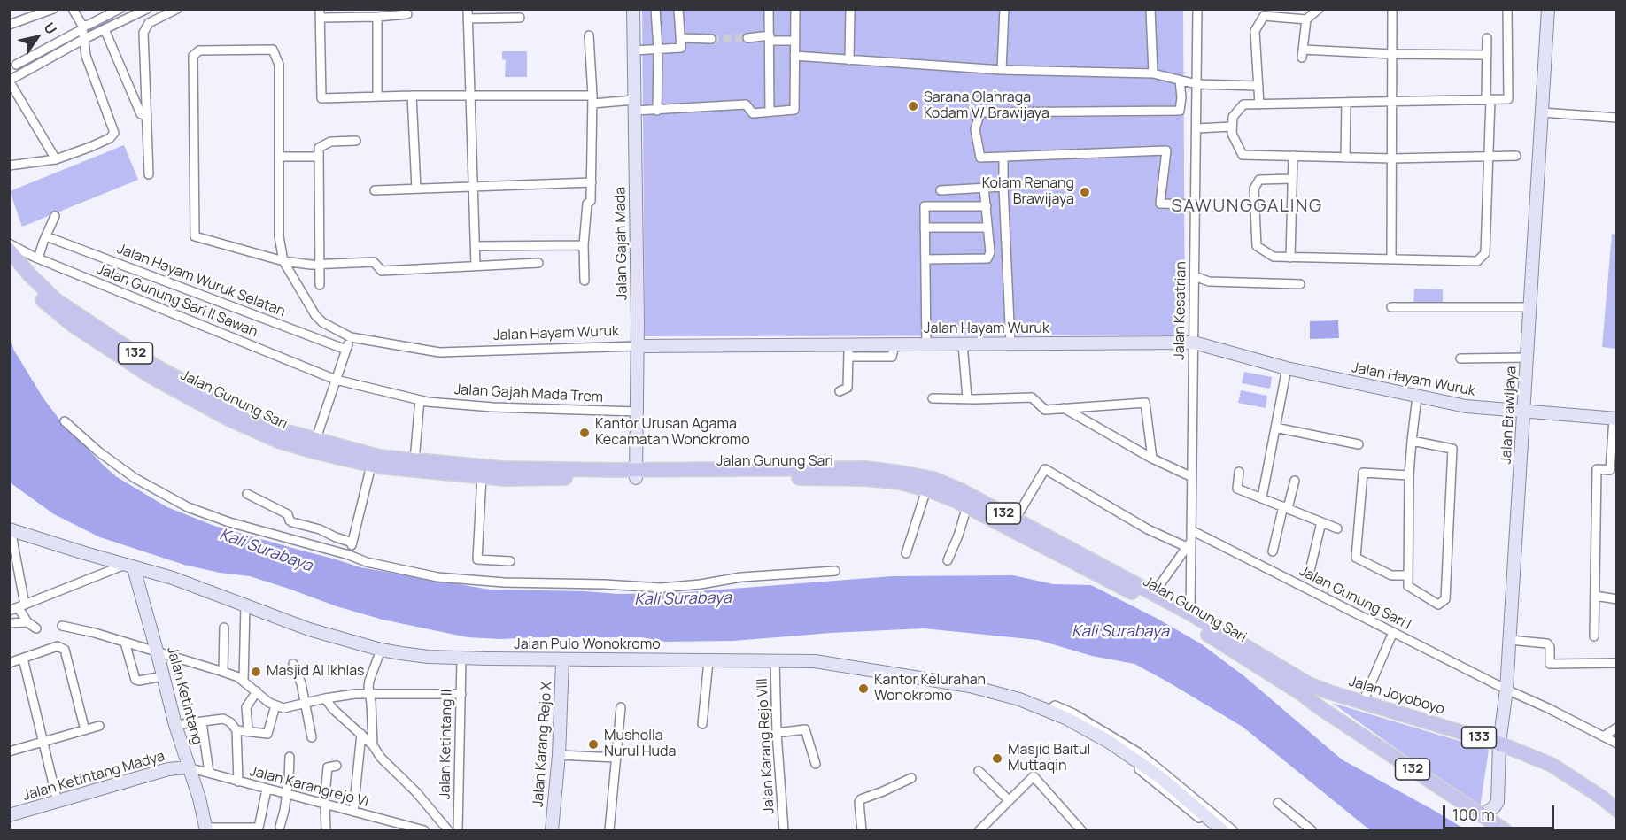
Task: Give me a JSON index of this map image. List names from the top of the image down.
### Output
{
  "streets": {
    "main road": [
      "132",
      "Jalan Gunung Sari",
      "Jalan Joyoboyo",
      "133"
    ],
    "street": [
      "Jalan Gajah Mada",
      "Jalan Hayam Wuruk Selatan",
      "Jalan Gunung Sari II Sawah",
      "Jalan Kesatrian",
      "Jalan Hayam Wuruk",
      "Jalan Gajah Mada Trem",
      "Jalan Brawijaya",
      "Jalan Gunung Sari I",
      "Jalan Pulo Wonokromo",
      "Jalan Ketintang",
      "Jalan Ketintang II",
      "Jalan Karang Rejo X",
      "Jalan Karang Rejo VIII",
      "Jalan Ketintang Madya",
      "Jalan Karangrejo VI"
    ]
  },
  "crossings": [
    ["Jalan Gajah Mada", "Jalan Hayam Wuruk"],
    ["Jalan Gajah Mada", "Jalan Gajah Mada Trem"],
    ["Jalan Gajah Mada", "Jalan Gunung Sari"],
    ["Jalan Gunung Sari II Sawah", "Jalan Gajah Mada Trem"],
    ["Jalan Kesatrian", "Jalan Hayam Wuruk"],
    ["Jalan Kesatrian", "Jalan Gunung Sari"],
    ["Jalan Kesatrian", "Jalan Gunung Sari I"],
    ["Jalan Hayam Wuruk", "Jalan Brawijaya"],
    ["Jalan Gunung Sari", "Jalan Brawijaya"],
    ["Jalan Gunung Sari", "Jalan Joyoboyo"],
    ["Jalan Brawijaya", "Jalan Gunung Sari I"],
    ["Jalan Brawijaya", "Jalan Joyoboyo"],
    ["Jalan Pulo Wonokromo", "Jalan Ketintang"],
    ["Jalan Pulo Wonokromo", "Jalan Ketintang II"],
    ["Jalan Pulo Wonokromo", "Jalan Karang Rejo X"],
    ["Jalan Pulo Wonokromo", "Jalan Karang Rejo VIII"],
    ["Jalan Ketintang", "Jalan Ketintang Madya"],
    ["Jalan Ketintang", "Jalan Karangrejo VI"],
    ["Jalan Ketintang Madya", "Jalan Karangrejo VI"]
  ],
  "districts": ["SAWUNGGALING"],
  "water": ["Kali Surabaya"],
  "places": [
    "Sarana Olahraga Kodam V/ Brawijaya",
    "Kolam Renang Brawijaya",
    "Kantor Urusan Agama Kecamatan Wonokromo",
    "Masjid Al Ikhlas",
    "Kantor Kelurahan Wonokromo",
    "Musholla Nurul Huda",
    "Masjid Baitul Muttaqin"
  ],
  "scale_bar": "100 m",
  "north": "top right"
}
